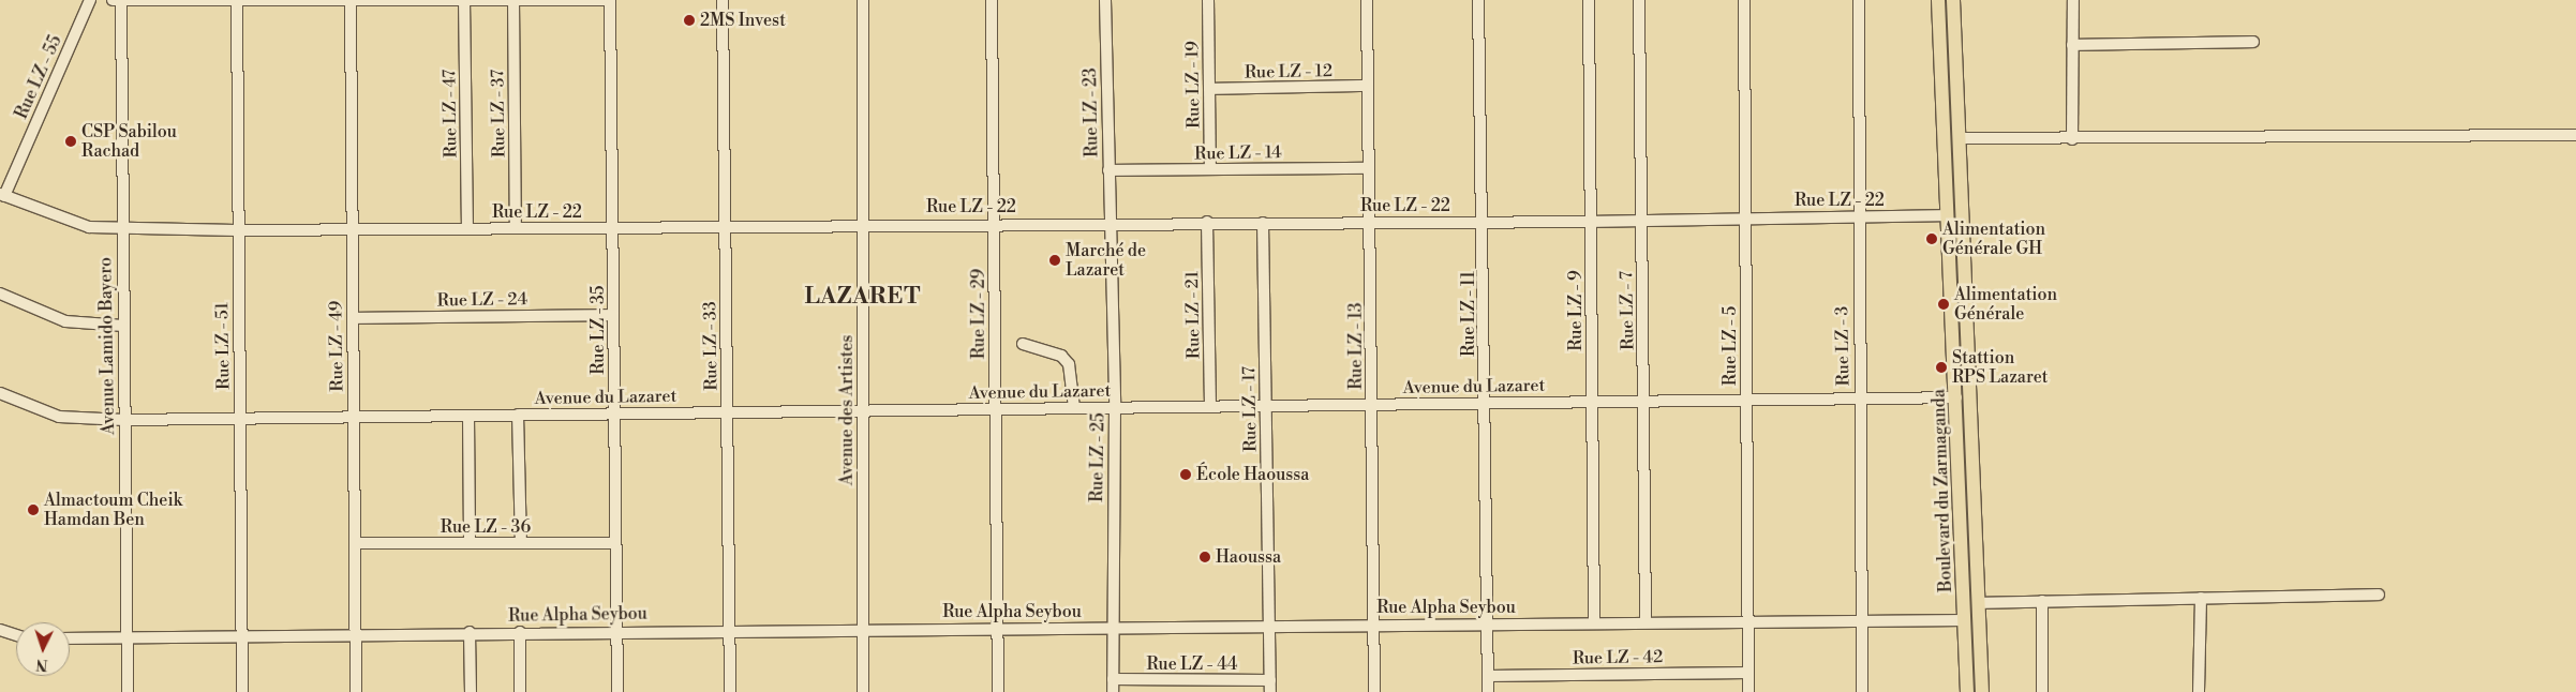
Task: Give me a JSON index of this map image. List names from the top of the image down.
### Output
{
  "streets": {
    "main road": ["Boulevard du Zarmaganda"],
    "street": [
      "Rue LZ - 12",
      "Rue LZ - 55",
      "Rue LZ - 19",
      "Rue LZ - 23",
      "Rue LZ - 47",
      "Rue LZ - 37",
      "Rue LZ - 14",
      "Rue LZ - 22",
      "Rue LZ - 24",
      "Rue LZ - 9",
      "Rue LZ - 7",
      "Rue LZ - 29",
      "Rue LZ - 11",
      "Rue LZ - 21",
      "Rue LZ - 35",
      "Avenue Lamido Bayero",
      "Rue LZ - 51",
      "Rue LZ - 49",
      "Rue LZ - 33",
      "Rue LZ - 13",
      "Rue LZ - 5",
      "Rue LZ - 3",
      "Avenue du Lazaret",
      "Rue LZ - 17",
      "Avenue des Artistes",
      "Rue LZ - 25",
      "Rue LZ - 36",
      "Rue Alpha Seybou",
      "Rue LZ - 42",
      "Rue LZ - 44"
    ]
  },
  "crossings": [
    ["Rue LZ - 12", "Rue LZ - 19"],
    ["Rue LZ - 12", "Rue LZ - 13"],
    ["Rue LZ - 55", "Rue LZ - 22"],
    ["Rue LZ - 19", "Rue LZ - 14"],
    ["Rue LZ - 23", "Rue LZ - 14"],
    ["Rue LZ - 23", "Rue LZ - 22"],
    ["Rue LZ - 23", "Rue LZ - 25"],
    ["Rue LZ - 47", "Rue LZ - 22"],
    ["Rue LZ - 37", "Rue LZ - 22"],
    ["Rue LZ - 14", "Rue LZ - 13"],
    ["Rue LZ - 22", "Rue LZ - 9"],
    ["Rue LZ - 22", "Rue LZ - 7"],
    ["Rue LZ - 22", "Rue LZ - 29"],
    ["Rue LZ - 22", "Rue LZ - 11"],
    ["Rue LZ - 22", "Rue LZ - 21"],
    ["Rue LZ - 22", "Rue LZ - 35"],
    ["Rue LZ - 22", "Avenue Lamido Bayero"],
    ["Rue LZ - 22", "Rue LZ - 51"],
    ["Rue LZ - 22", "Rue LZ - 49"],
    ["Rue LZ - 22", "Rue LZ - 33"],
    ["Rue LZ - 22", "Rue LZ - 13"],
    ["Rue LZ - 22", "Rue LZ - 5"],
    ["Rue LZ - 22", "Rue LZ - 3"],
    ["Rue LZ - 22", "Rue LZ - 17"],
    ["Rue LZ - 22", "Avenue des Artistes"],
    ["Rue LZ - 22", "Rue LZ - 25"],
    ["Rue LZ - 22", "Boulevard du Zarmaganda"],
    ["Rue LZ - 24", "Rue LZ - 35"],
    ["Rue LZ - 24", "Rue LZ - 49"],
    ["Rue LZ - 9", "Avenue du Lazaret"],
    ["Rue LZ - 9", "Rue Alpha Seybou"],
    ["Rue LZ - 7", "Avenue du Lazaret"],
    ["Rue LZ - 7", "Rue Alpha Seybou"],
    ["Rue LZ - 29", "Avenue du Lazaret"],
    ["Rue LZ - 29", "Rue Alpha Seybou"],
    ["Rue LZ - 11", "Avenue du Lazaret"],
    ["Rue LZ - 11", "Rue Alpha Seybou"],
    ["Rue LZ - 11", "Rue LZ - 42"],
    ["Rue LZ - 21", "Avenue du Lazaret"],
    ["Rue LZ - 35", "Avenue du Lazaret"],
    ["Rue LZ - 35", "Rue LZ - 36"],
    ["Rue LZ - 35", "Rue Alpha Seybou"],
    ["Avenue Lamido Bayero", "Avenue du Lazaret"],
    ["Avenue Lamido Bayero", "Rue Alpha Seybou"],
    ["Rue LZ - 51", "Avenue du Lazaret"],
    ["Rue LZ - 51", "Rue Alpha Seybou"],
    ["Rue LZ - 49", "Avenue du Lazaret"],
    ["Rue LZ - 49", "Rue LZ - 36"],
    ["Rue LZ - 49", "Rue Alpha Seybou"],
    ["Rue LZ - 33", "Avenue du Lazaret"],
    ["Rue LZ - 33", "Rue Alpha Seybou"],
    ["Rue LZ - 13", "Avenue du Lazaret"],
    ["Rue LZ - 13", "Rue Alpha Seybou"],
    ["Rue LZ - 5", "Avenue du Lazaret"],
    ["Rue LZ - 5", "Rue Alpha Seybou"],
    ["Rue LZ - 5", "Rue LZ - 42"],
    ["Rue LZ - 3", "Avenue du Lazaret"],
    ["Rue LZ - 3", "Rue Alpha Seybou"],
    ["Avenue du Lazaret", "Rue LZ - 17"],
    ["Avenue du Lazaret", "Avenue des Artistes"],
    ["Avenue du Lazaret", "Rue LZ - 25"],
    ["Avenue du Lazaret", "Boulevard du Zarmaganda"],
    ["Rue LZ - 17", "Rue Alpha Seybou"],
    ["Rue LZ - 17", "Rue LZ - 44"],
    ["Avenue des Artistes", "Rue Alpha Seybou"],
    ["Rue LZ - 25", "Rue Alpha Seybou"],
    ["Rue LZ - 25", "Rue LZ - 44"],
    ["Boulevard du Zarmaganda", "Rue Alpha Seybou"]
  ],
  "districts": ["LAZARET"],
  "places": [
    "2MS Invest",
    "CSP Sabilou Rachad",
    "Alimentation Générale GH",
    "Marché de Lazaret",
    "Alimentation Générale",
    "Stattion RPS Lazaret",
    "École Haoussa",
    "Almactoum Cheik Hamdan Ben",
    "Haoussa"
  ],
  "north": "bottom"
}
